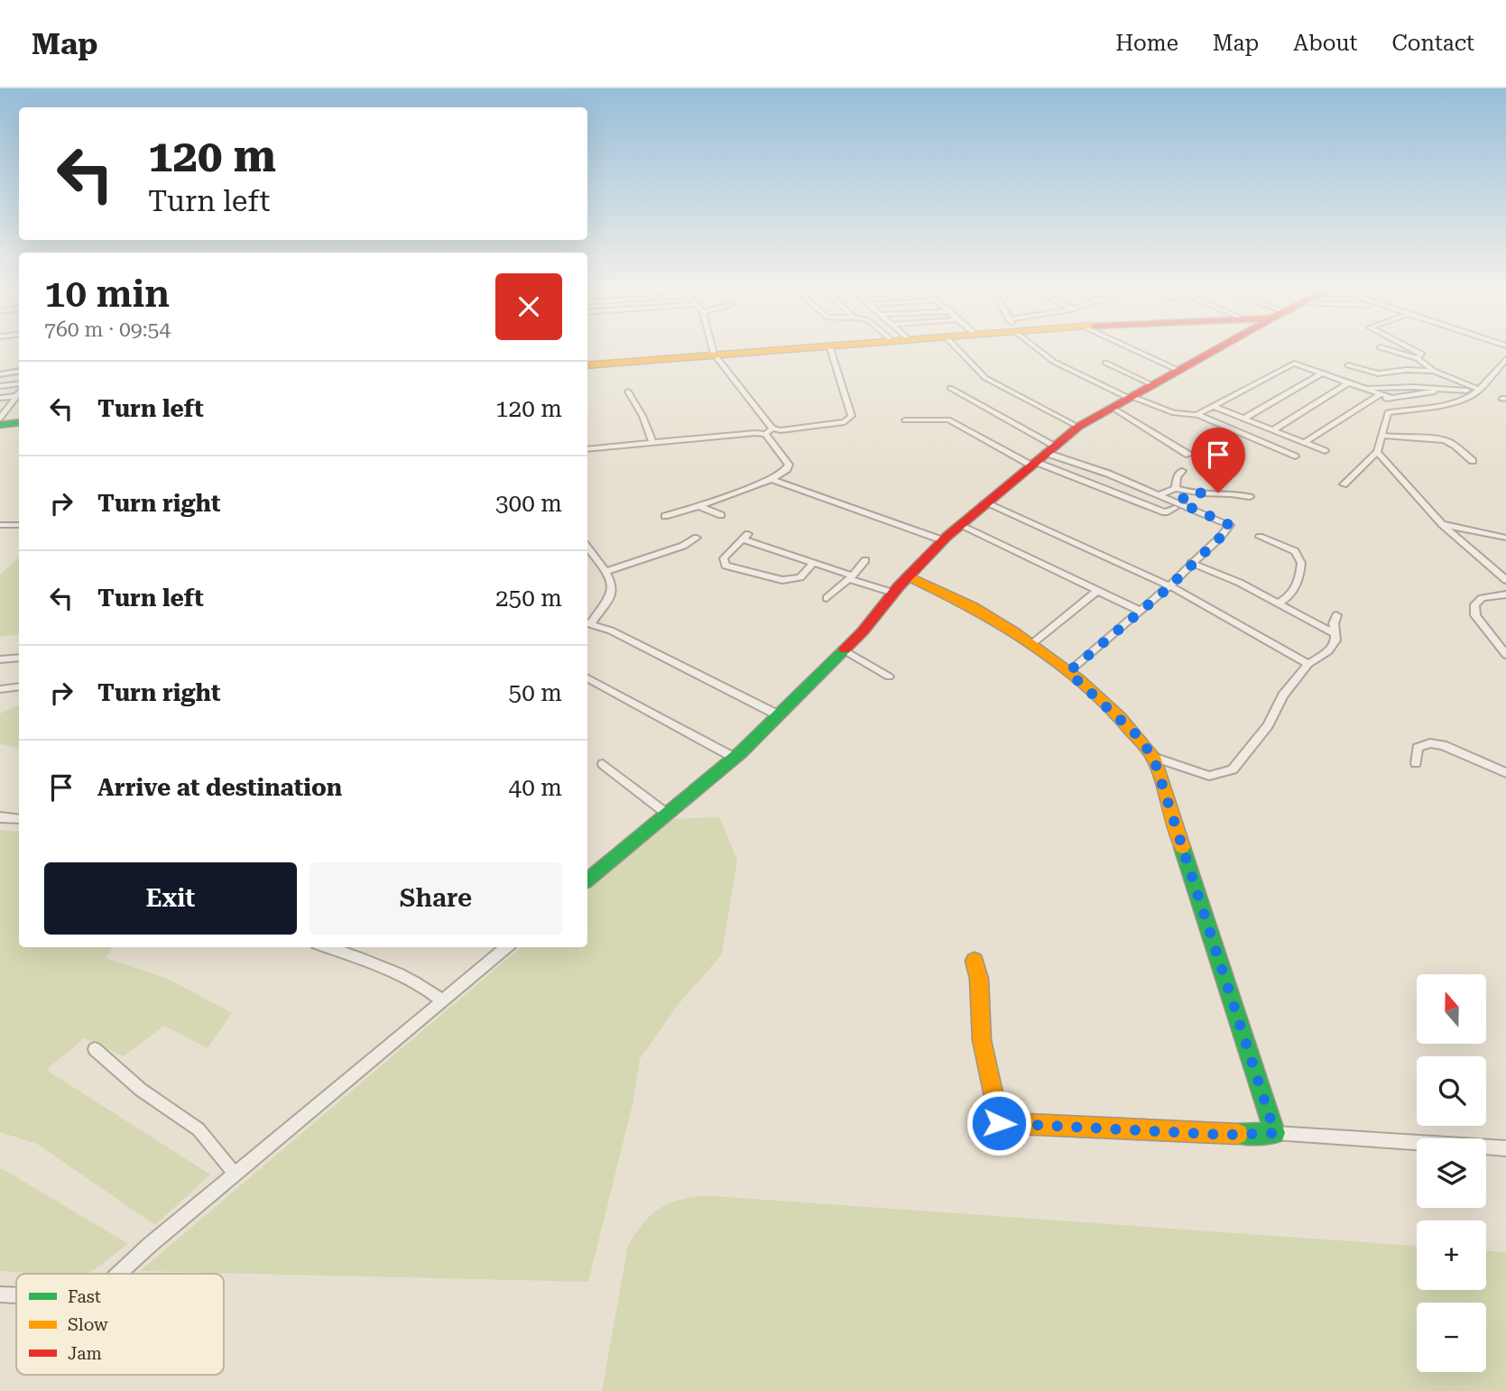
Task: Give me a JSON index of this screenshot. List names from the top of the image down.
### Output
{
  "legend": ["Fast", "Slow", "Jam"],
  "north": "top",
  "page": {
    "header": "Map",
    "nav": [
      "Home",
      "Map",
      "About",
      "Contact"
    ],
    "turn": ["120 m", "Turn left"],
    "heading": ["10 min", "760 m · 09:54"],
    "list": [
      {
        "name": "Turn left",
        "value": "120 m"
      },
      {
        "name": "Turn right",
        "value": "300 m"
      },
      {
        "name": "Turn left",
        "value": "250 m"
      },
      {
        "name": "Turn right",
        "value": "50 m"
      },
      {
        "name": "Arrive at destination",
        "value": "40 m"
      }
    ],
    "buttons": ["Exit", "Share"],
    "map_buttons": ["+", "−"]
  }
}
